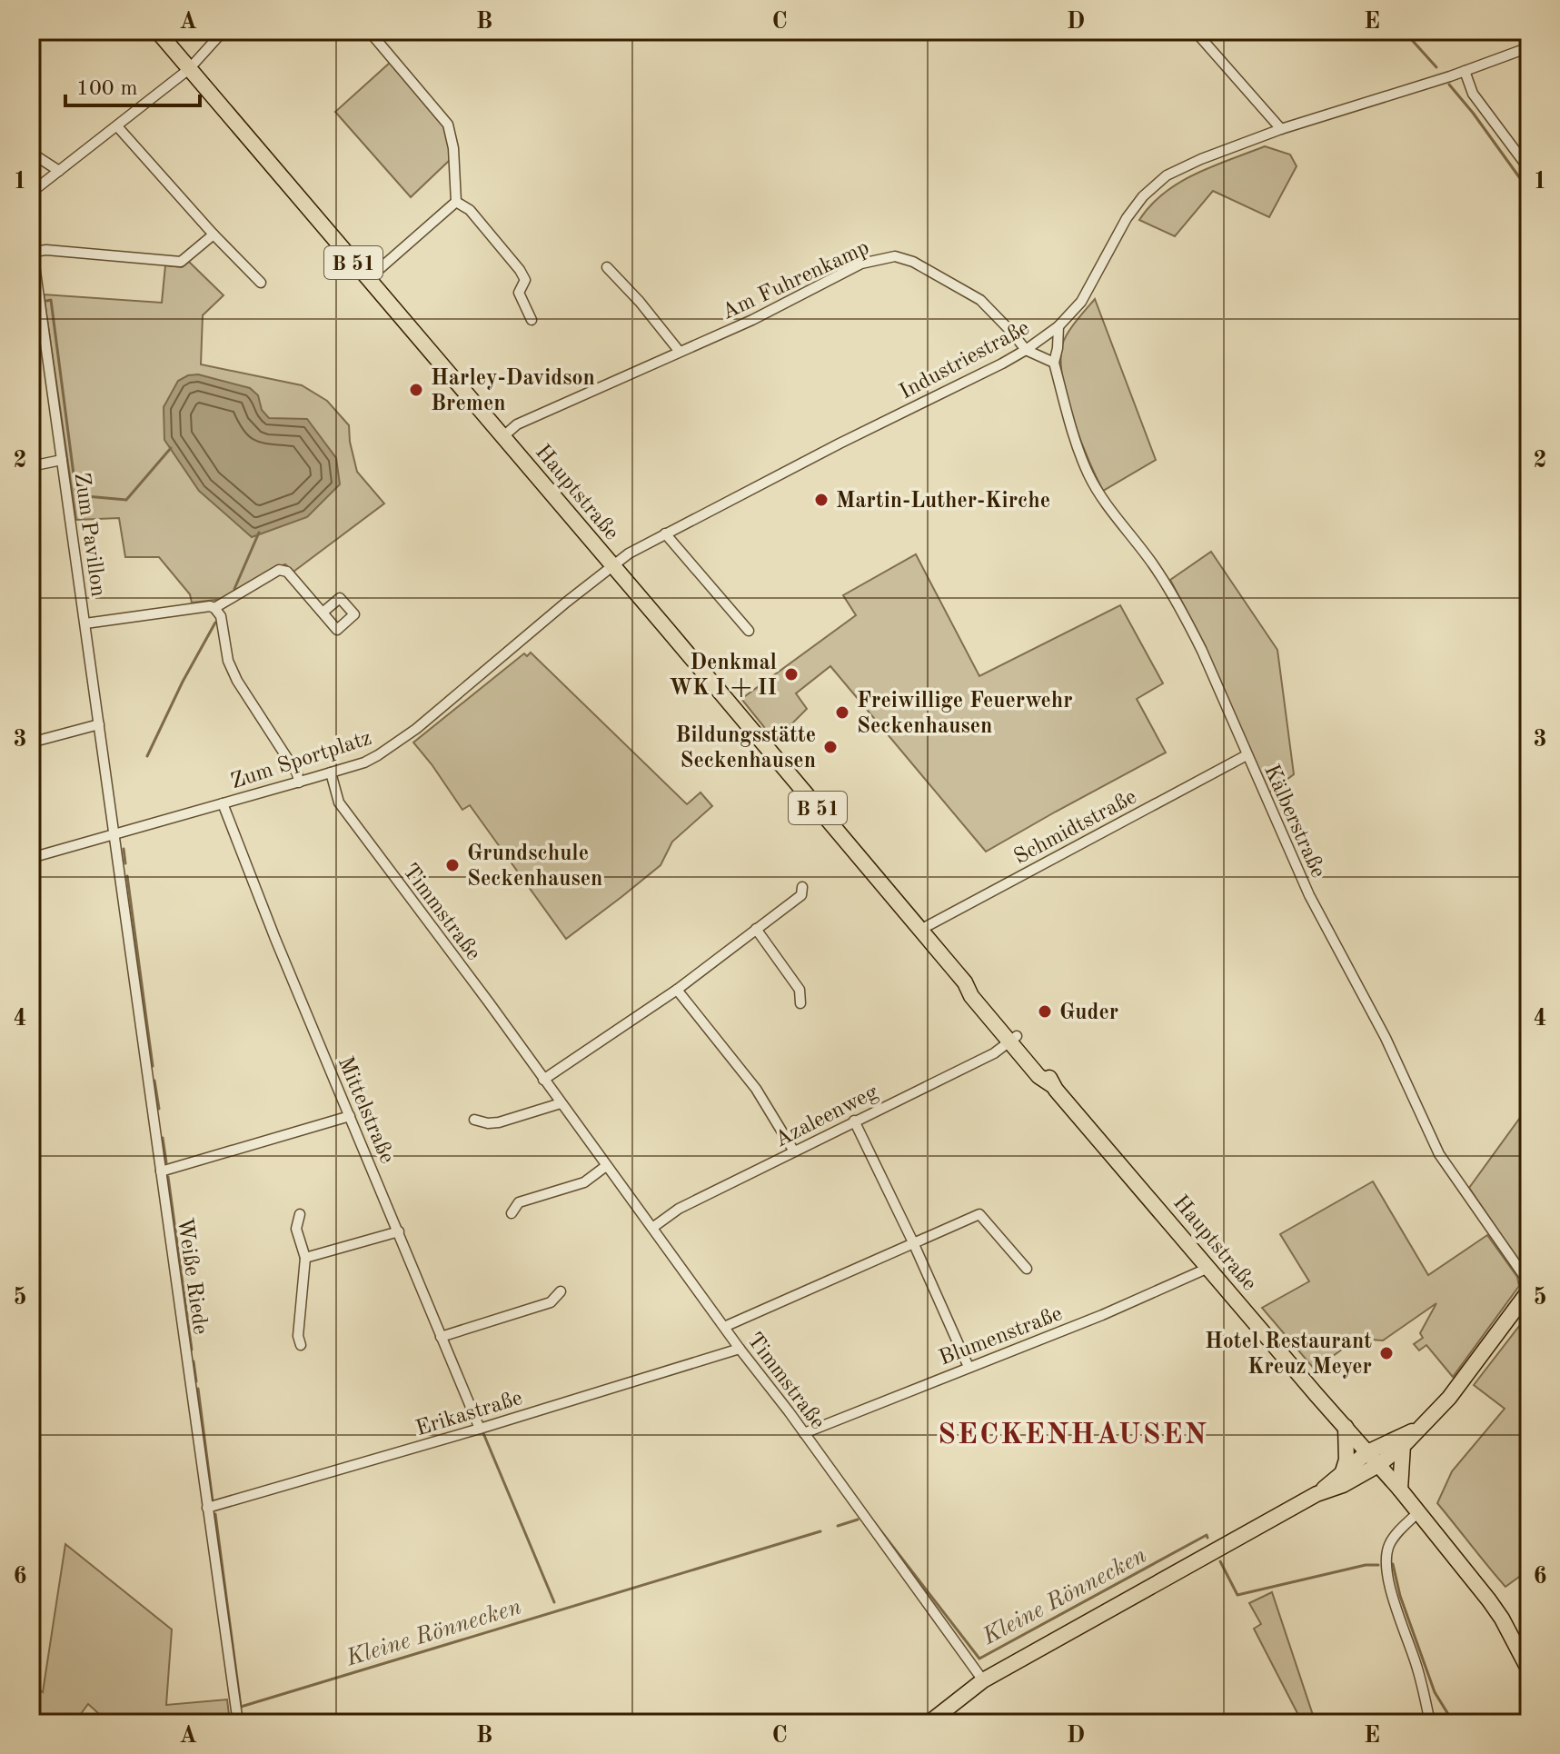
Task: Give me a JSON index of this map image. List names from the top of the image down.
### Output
{
  "streets": {
    "main road": ["B 51", "Hauptstraße"],
    "street": [
      "Am Fuhrenkamp",
      "Industriestraße",
      "Zum Pavillon",
      "Zum Sportplatz",
      "Kälberstraße",
      "Schmidtstraße",
      "Timmstraße",
      "Mittelstraße",
      "Azaleenweg",
      "Weiße Riede",
      "Blumenstraße",
      "Erikastraße"
    ]
  },
  "crossings": [
    ["B 51", "Hauptstraße"],
    ["Am Fuhrenkamp", "Industriestraße"],
    ["Am Fuhrenkamp", "Hauptstraße"],
    ["Industriestraße", "Hauptstraße"],
    ["Industriestraße", "Zum Sportplatz"],
    ["Industriestraße", "Kälberstraße"],
    ["Hauptstraße", "Zum Sportplatz"],
    ["Hauptstraße", "Schmidtstraße"],
    ["Hauptstraße", "Azaleenweg"],
    ["Hauptstraße", "Blumenstraße"],
    ["Zum Pavillon", "Zum Sportplatz"],
    ["Zum Pavillon", "Weiße Riede"],
    ["Zum Sportplatz", "Timmstraße"],
    ["Zum Sportplatz", "Mittelstraße"],
    ["Zum Sportplatz", "Weiße Riede"],
    ["Kälberstraße", "Schmidtstraße"],
    ["Timmstraße", "Azaleenweg"],
    ["Timmstraße", "Blumenstraße"],
    ["Timmstraße", "Erikastraße"],
    ["Mittelstraße", "Erikastraße"],
    ["Weiße Riede", "Erikastraße"]
  ],
  "districts": ["SECKENHAUSEN"],
  "water": ["Kleine Rönnecken"],
  "places": [
    "Harley-Davidson Bremen",
    "Martin-Luther-Kirche",
    "Denkmal WK I + II",
    "Freiwillige Feuerwehr Seckenhausen",
    "Bildungsstätte Seckenhausen",
    "Grundschule Seckenhausen",
    "Guder",
    "Hotel Restaurant Kreuz Meyer"
  ],
  "scale_bar": "100 m",
  "grid": {
    "columns": [
      "A",
      "B",
      "C",
      "D",
      "E"
    ],
    "rows": [
      "1",
      "2",
      "3",
      "4",
      "5",
      "6"
    ]
  }
}
